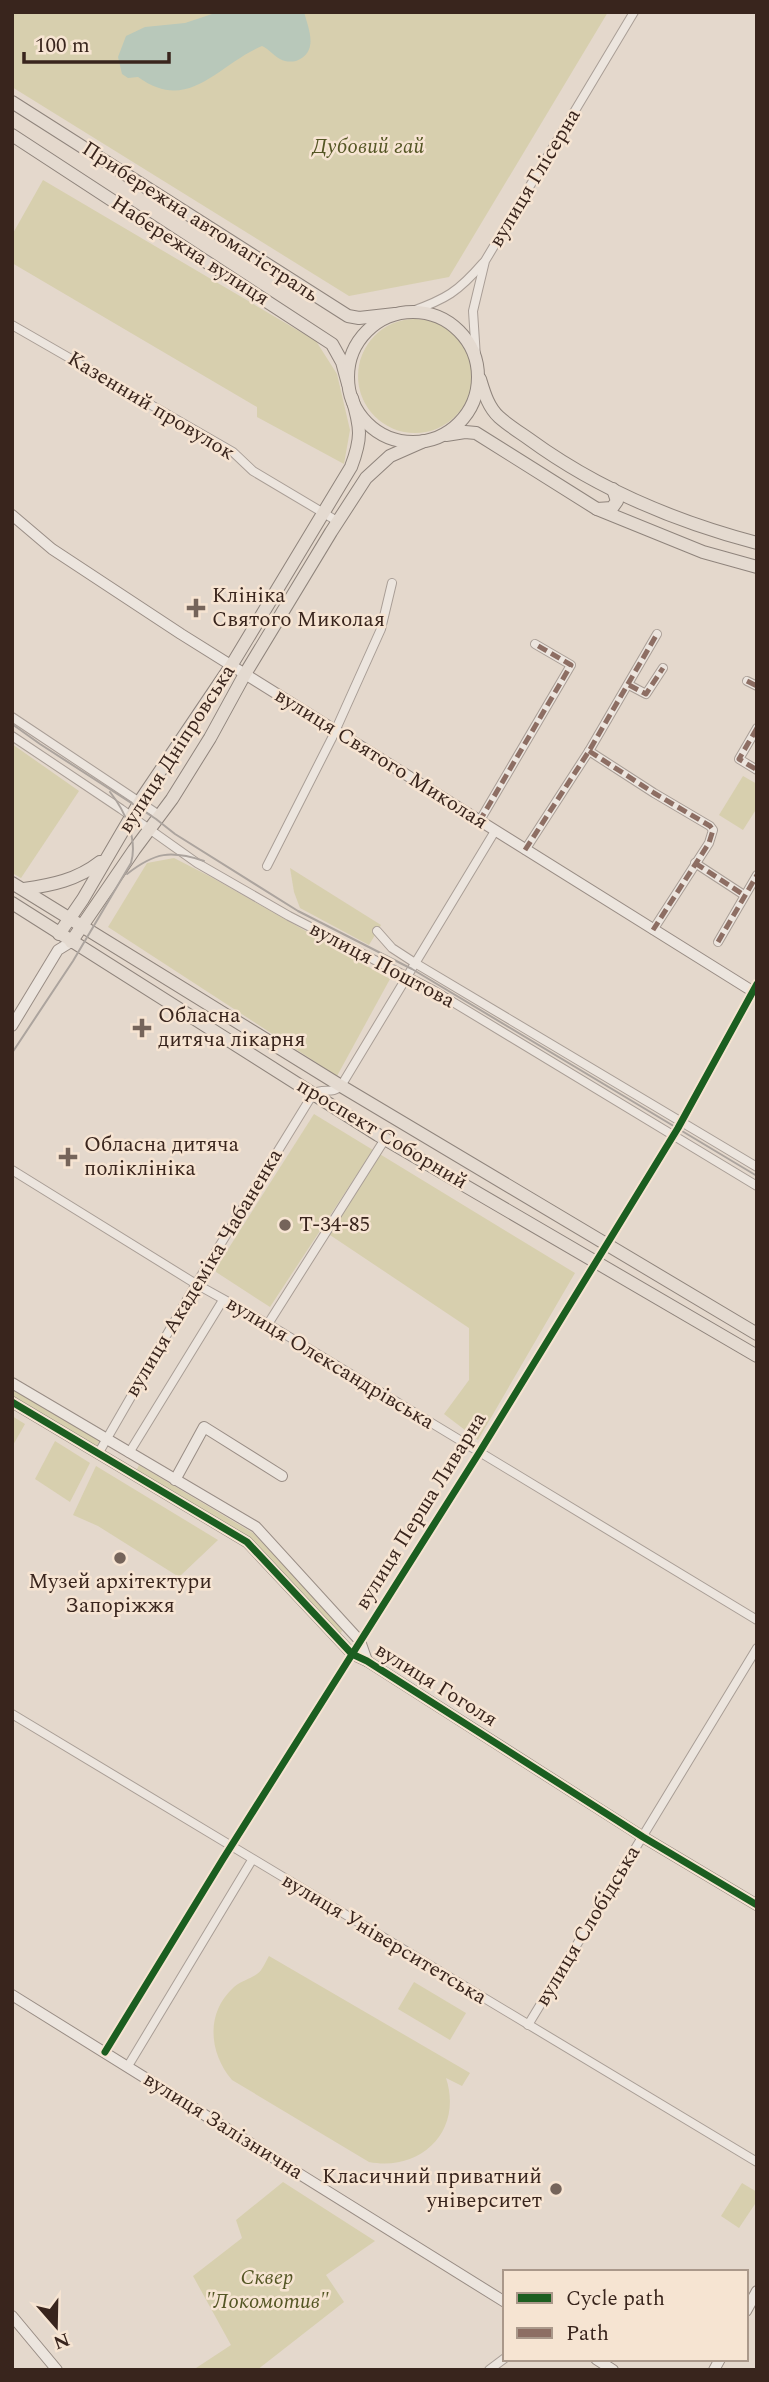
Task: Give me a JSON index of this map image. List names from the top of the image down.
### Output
{
  "streets": {
    "main road": [
      "Прибережна автомагістраль",
      "Набережна вулиця",
      "вулиця Дніпровська",
      "проспект Соборний"
    ],
    "street": [
      "вулиця Глісерна",
      "Казенний провулок",
      "вулиця Святого Миколая",
      "вулиця Поштова",
      "вулиця Академіка Чабаненка",
      "вулиця Олександрівська",
      "вулиця Перша Ливарна",
      "вулиця Гоголя",
      "вулиця Слобідська",
      "вулиця Університетська",
      "вулиця Залізнична"
    ]
  },
  "crossings": [
    ["вулиця Глісерна", "Прибережна автомагістраль"],
    ["вулиця Глісерна", "Набережна вулиця"],
    ["вулиця Глісерна", "вулиця Дніпровська"],
    ["Прибережна автомагістраль", "Набережна вулиця"],
    ["Прибережна автомагістраль", "вулиця Дніпровська"],
    ["Набережна вулиця", "вулиця Дніпровська"],
    ["Казенний провулок", "вулиця Дніпровська"],
    ["вулиця Дніпровська", "вулиця Святого Миколая"],
    ["вулиця Дніпровська", "вулиця Поштова"],
    ["вулиця Дніпровська", "проспект Соборний"],
    ["вулиця Святого Миколая", "вулиця Перша Ливарна"],
    ["вулиця Поштова", "вулиця Перша Ливарна"],
    ["проспект Соборний", "вулиця Академіка Чабаненка"],
    ["проспект Соборний", "вулиця Перша Ливарна"],
    ["вулиця Академіка Чабаненка", "вулиця Олександрівська"],
    ["вулиця Академіка Чабаненка", "вулиця Гоголя"],
    ["вулиця Олександрівська", "вулиця Перша Ливарна"],
    ["вулиця Перша Ливарна", "вулиця Гоголя"],
    ["вулиця Перша Ливарна", "вулиця Університетська"],
    ["вулиця Перша Ливарна", "вулиця Залізнична"],
    ["вулиця Гоголя", "вулиця Слобідська"],
    ["вулиця Слобідська", "вулиця Університетська"]
  ],
  "parks": ["Дубовий гай", "Сквер \"Локомотив\""],
  "places": {
    "health": ["Клініка Святого Миколая", "Обласна дитяча лікарня", "Обласна дитяча поліклініка"],
    "other": ["Т-34-85", "Музей архітектури Запоріжжя", "Класичний приватний університет"]
  },
  "legend": ["Cycle path", "Path"],
  "scale_bar": "100 m",
  "north": "bottom"
}
